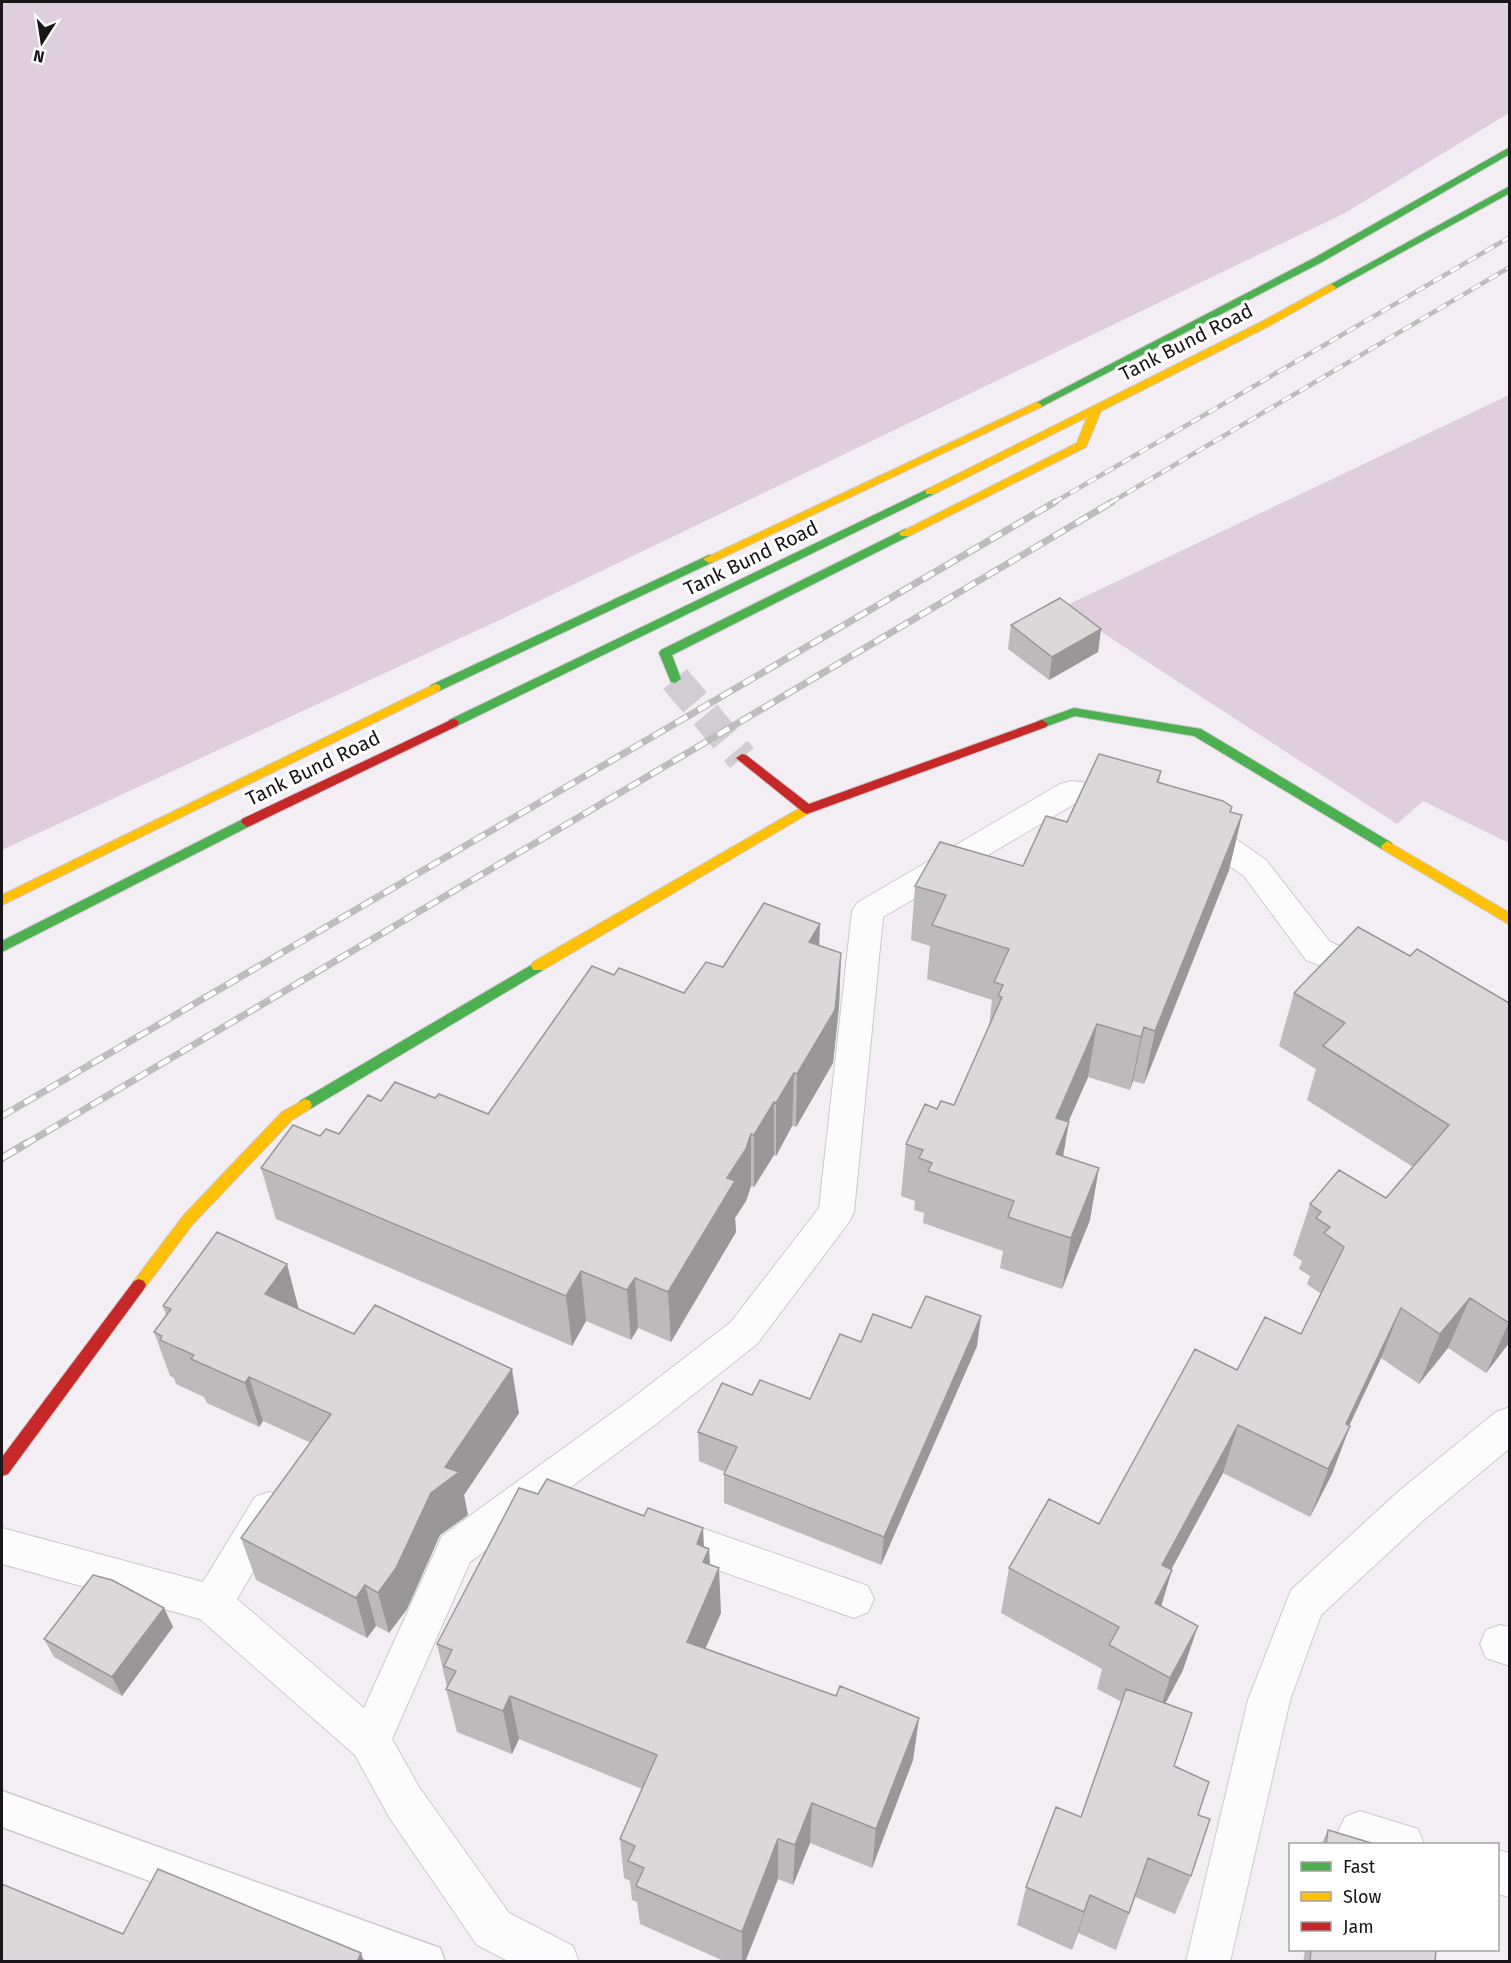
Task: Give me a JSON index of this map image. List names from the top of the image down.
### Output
{
  "streets": {
    "main road": ["Tank Bund Road"]
  },
  "legend": ["Fast", "Slow", "Jam"],
  "north": "bottom"
}
